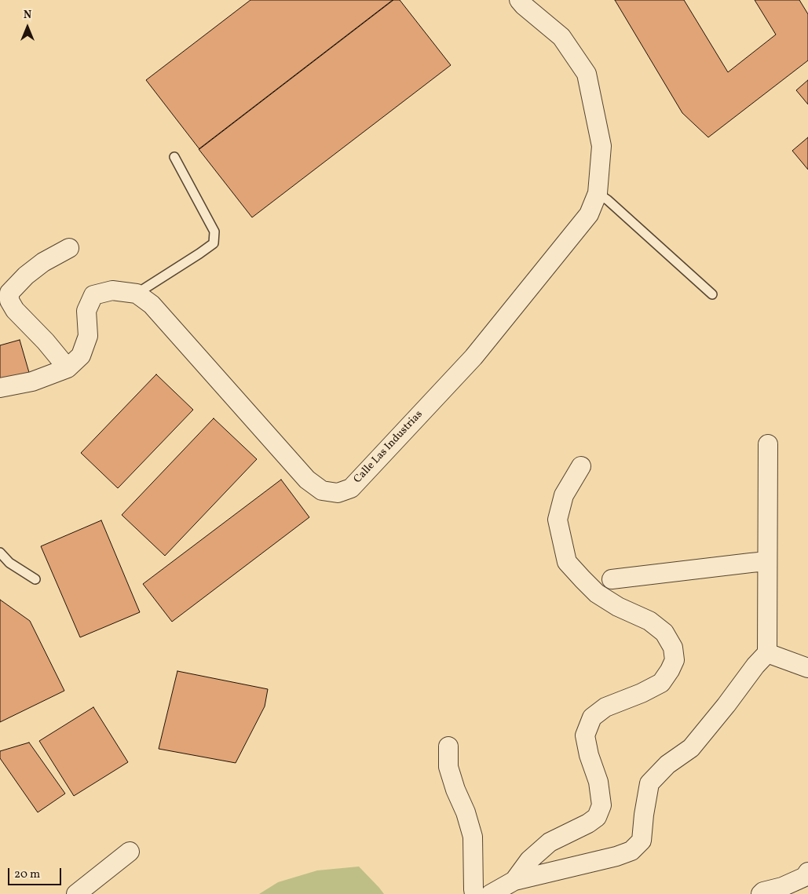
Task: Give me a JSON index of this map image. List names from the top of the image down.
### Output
{
  "streets": {
    "street": ["Calle Las Industrias"]
  },
  "scale_bar": "20 m",
  "north": "top"
}
